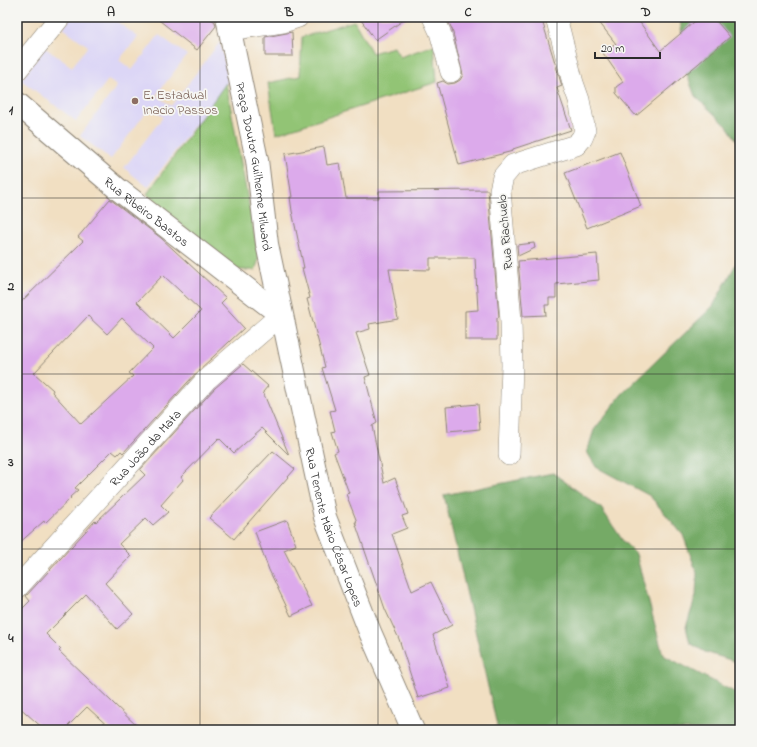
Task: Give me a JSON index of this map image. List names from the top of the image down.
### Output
{
  "streets": {
    "main road": ["Praça Doutor Guilherme Milward", "Rua Ribeiro Bastos", "Rua Tenente Mário César Lopes"],
    "street": ["Rua Riachuelo", "Rua João da Mata"]
  },
  "crossings": [
    ["Praça Doutor Guilherme Milward", "Rua Ribeiro Bastos"],
    ["Praça Doutor Guilherme Milward", "Rua João da Mata"],
    ["Praça Doutor Guilherme Milward", "Rua Tenente Mário César Lopes"],
    ["Rua Ribeiro Bastos", "Rua João da Mata"],
    ["Rua Ribeiro Bastos", "Rua Tenente Mário César Lopes"],
    ["Rua João da Mata", "Rua Tenente Mário César Lopes"]
  ],
  "places": ["E. Estadual Inacio Passos"],
  "scale_bar": "20 m",
  "grid": {
    "columns": [
      "A",
      "B",
      "C",
      "D"
    ],
    "rows": [
      "1",
      "2",
      "3",
      "4"
    ]
  }
}
